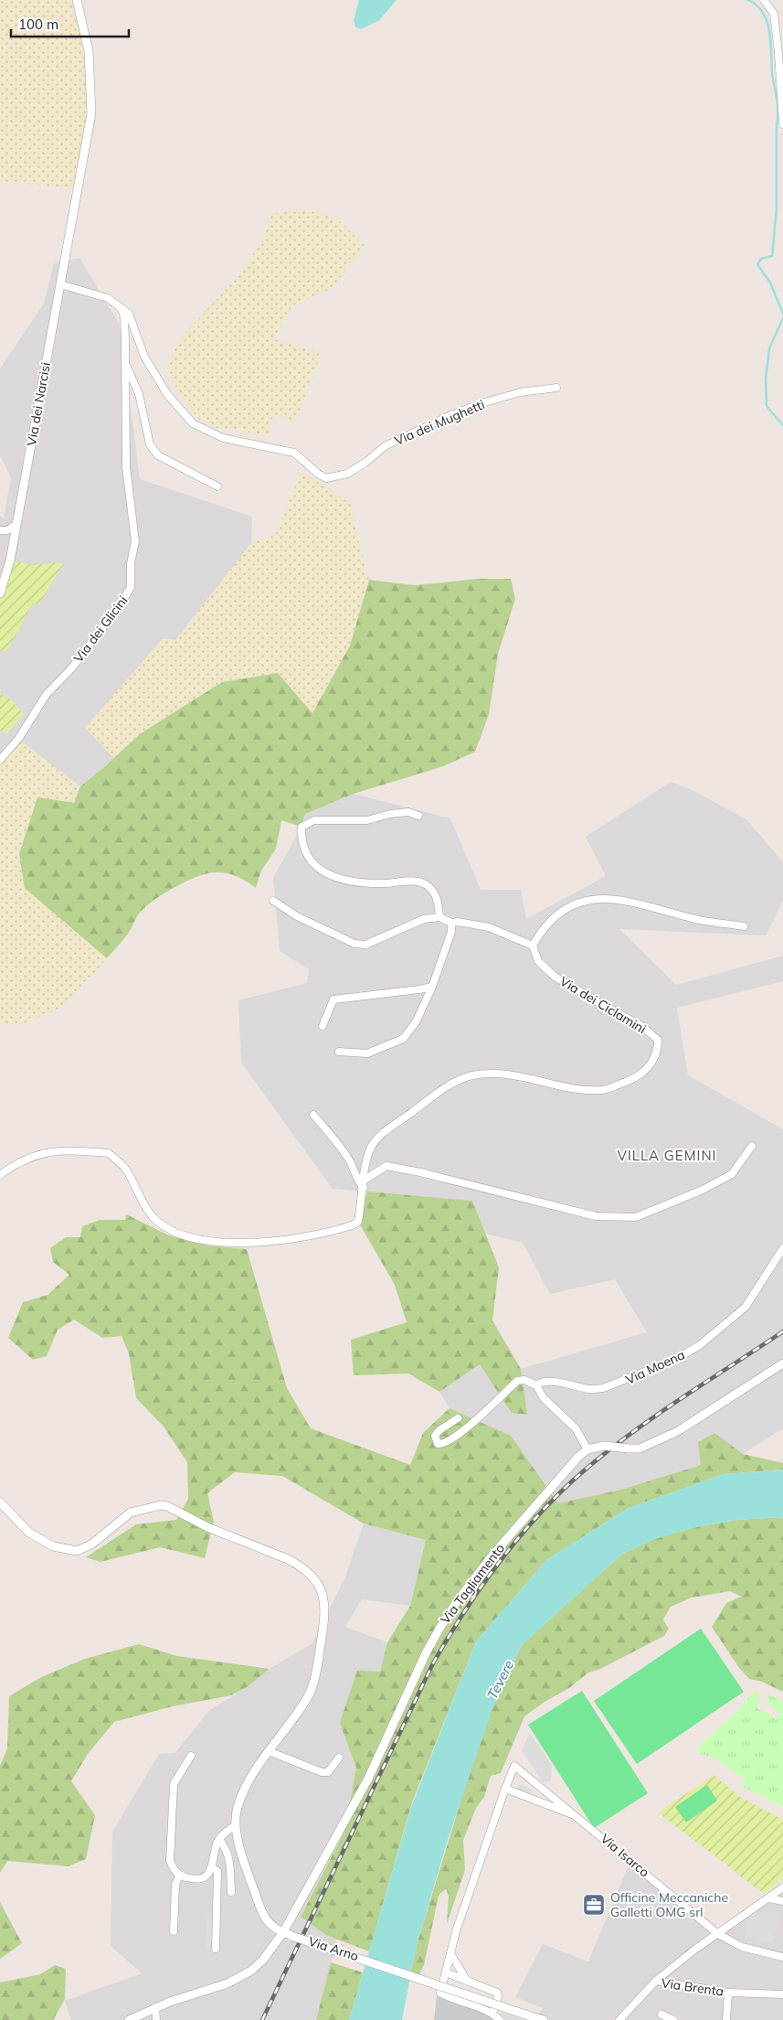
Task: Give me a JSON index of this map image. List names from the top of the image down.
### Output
{
  "streets": {
    "street": [
      "Via dei Narcisi",
      "Via dei Mughetti",
      "Via dei Glicini",
      "Via dei Ciclamini",
      "Via Moena",
      "Via Tagliamento",
      "Via Isarco",
      "Via Arno",
      "Via Brenta"
    ]
  },
  "crossings": [
    ["Via dei Narcisi", "Via dei Mughetti"],
    ["Via dei Mughetti", "Via dei Glicini"],
    ["Via Tagliamento", "Via Arno"]
  ],
  "districts": ["VILLA GEMINI"],
  "water": ["Tevere"],
  "places": {
    "office": ["Officine Meccaniche Galletti OMG srl"]
  },
  "scale_bar": "100 m"
}
